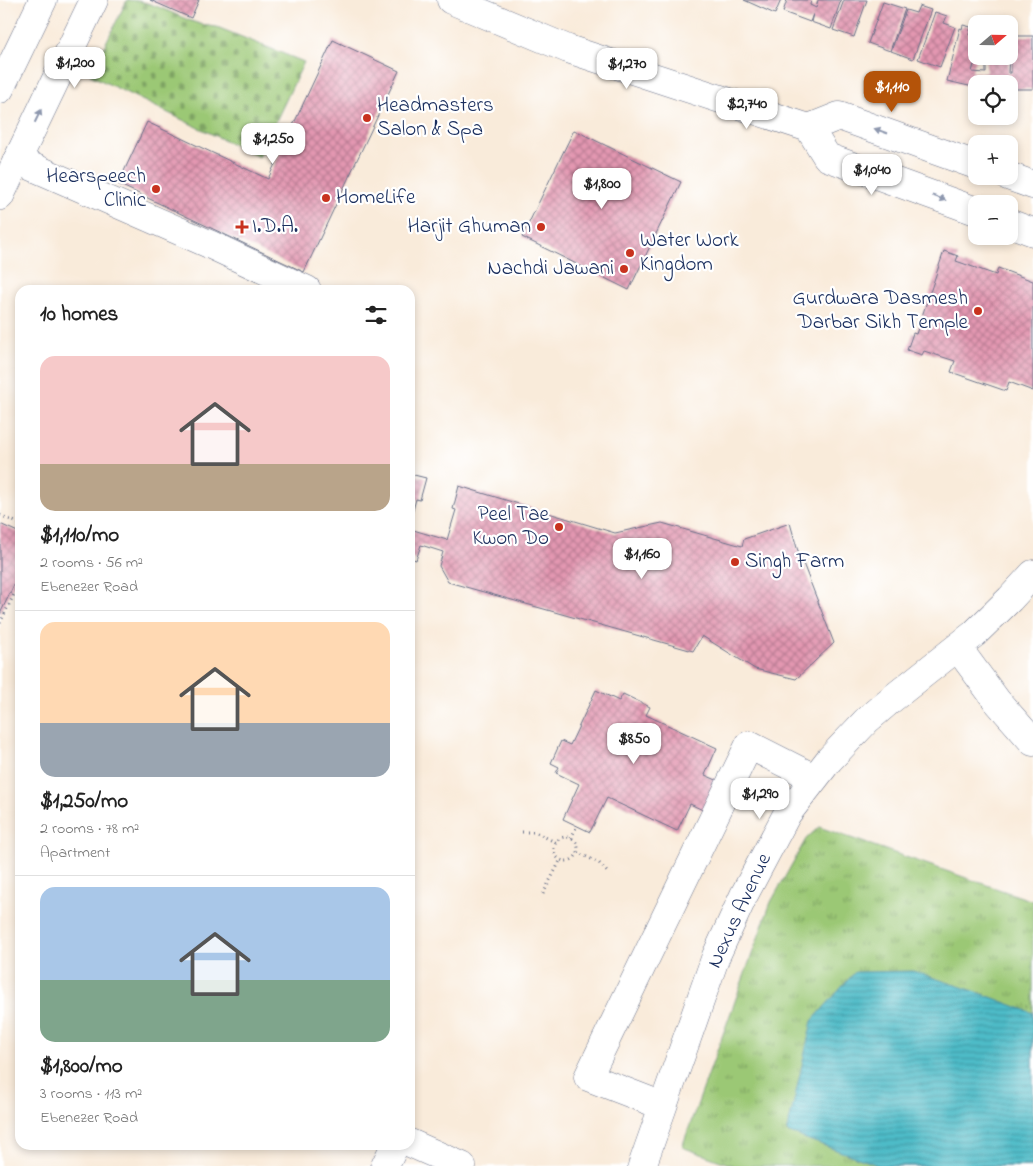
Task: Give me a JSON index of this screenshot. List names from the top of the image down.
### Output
{
  "streets": {
    "main road": ["Nexus Avenue"]
  },
  "places": {
    "other": [
      "Headmasters Salon & Spa",
      "Hearspeech Clinic",
      "HomeLife",
      "Harjit Ghuman",
      "Water Work Kingdom",
      "Nachdi Jawani",
      "Gurdwara Dasmesh Darbar Sikh Temple",
      "Peel Tae Kwon Do",
      "Singh Farm"
    ],
    "health": ["I.D.A."]
  },
  "north": "right",
  "page": {
    "map_buttons": ["+", "−"],
    "price": [
      "$1,200",
      "$1,270",
      "$1,110",
      "$2,740",
      "$1,250",
      "$1,040",
      "$1,800",
      "$1,160",
      "$850",
      "$1,290"
    ],
    "heading": "10 homes",
    "list": [
      {
        "name": "$1,110/mo",
        "note": "2 rooms · 56 m² · Ebenezer Road"
      },
      {
        "name": "$1,250/mo",
        "note": "2 rooms · 78 m² · Apartment"
      },
      {
        "name": "$1,800/mo",
        "note": "3 rooms · 113 m² · Ebenezer Road"
      }
    ]
  }
}
